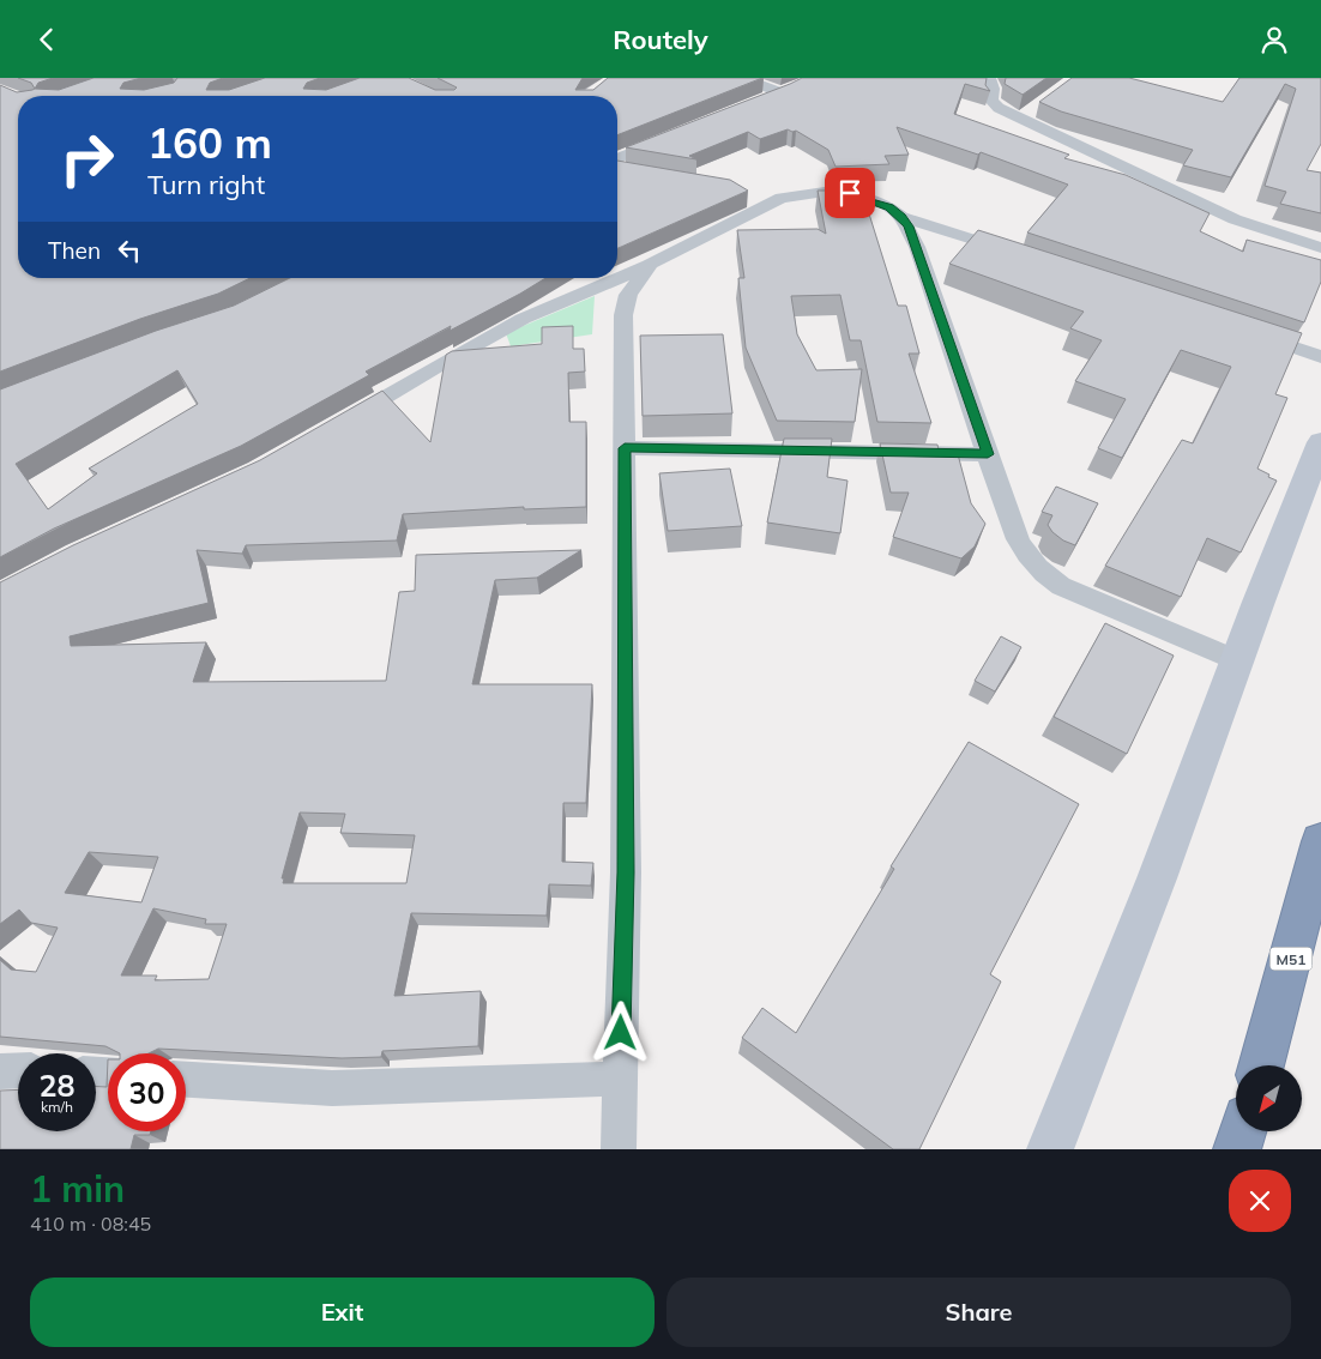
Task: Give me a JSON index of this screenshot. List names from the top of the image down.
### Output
{
  "streets": {
    "highway": ["M51"]
  },
  "north": "bottom left",
  "page": {
    "header": "Routely",
    "turn": ["160 m", "Turn right"],
    "then": "Then",
    "speed": "28 km/h",
    "limit": "30",
    "heading": ["1 min", "410 m · 08:45"],
    "buttons": ["Exit", "Share"]
  }
}
